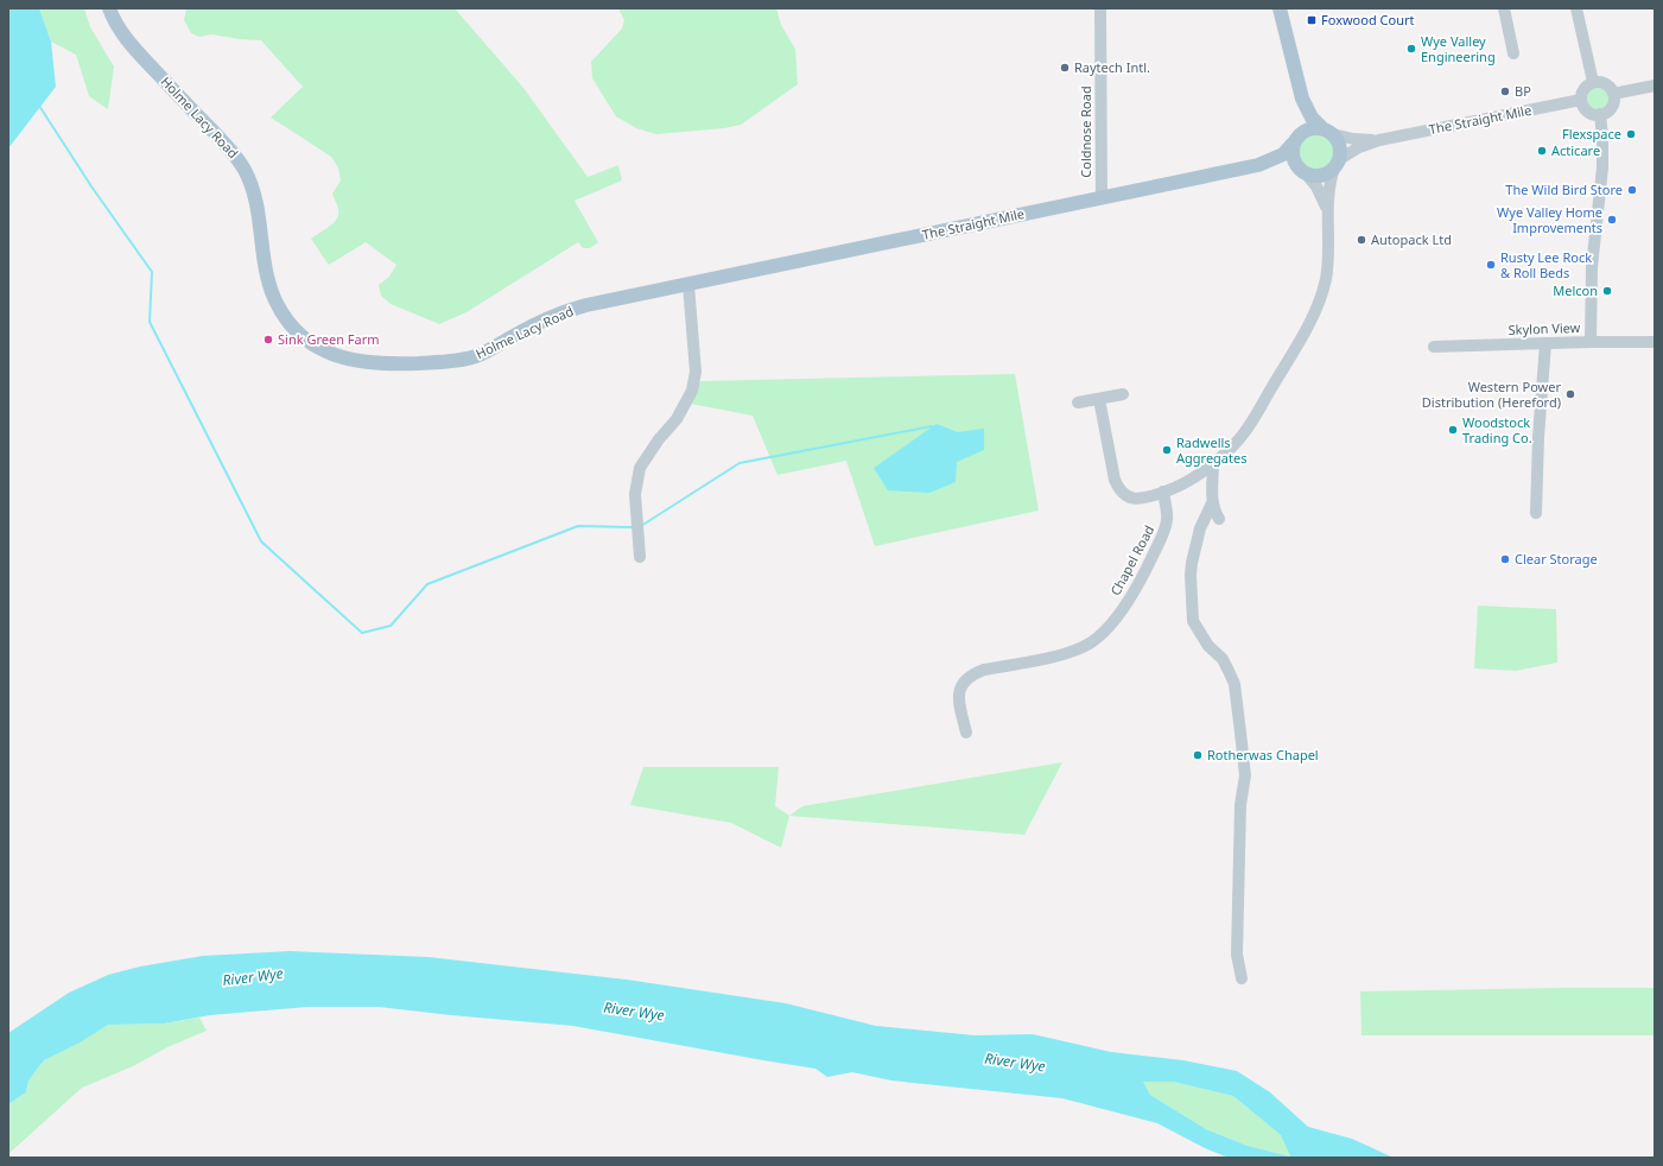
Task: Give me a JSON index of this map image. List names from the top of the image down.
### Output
{
  "streets": {
    "main road": ["Holme Lacy Road", "The Straight Mile"],
    "street": ["Coldnose Road", "Skylon View", "Chapel Road"]
  },
  "crossings": [
    ["Holme Lacy Road", "The Straight Mile"],
    ["The Straight Mile", "Coldnose Road"]
  ],
  "water": ["River Wye"],
  "places": {
    "transit": ["Foxwood Court"],
    "other": [
      "Wye Valley Engineering",
      "Raytech Intl.",
      "BP",
      "Flexspace",
      "Acticare",
      "The Wild Bird Store",
      "Wye Valley Home Improvements",
      "Autopack Ltd",
      "Rusty Lee Rock & Roll Beds",
      "Melcon",
      "Sink Green Farm",
      "Western Power Distribution (Hereford)",
      "Woodstock Trading Co.",
      "Radwells Aggregates",
      "Clear Storage",
      "Rotherwas Chapel"
    ]
  }
}
